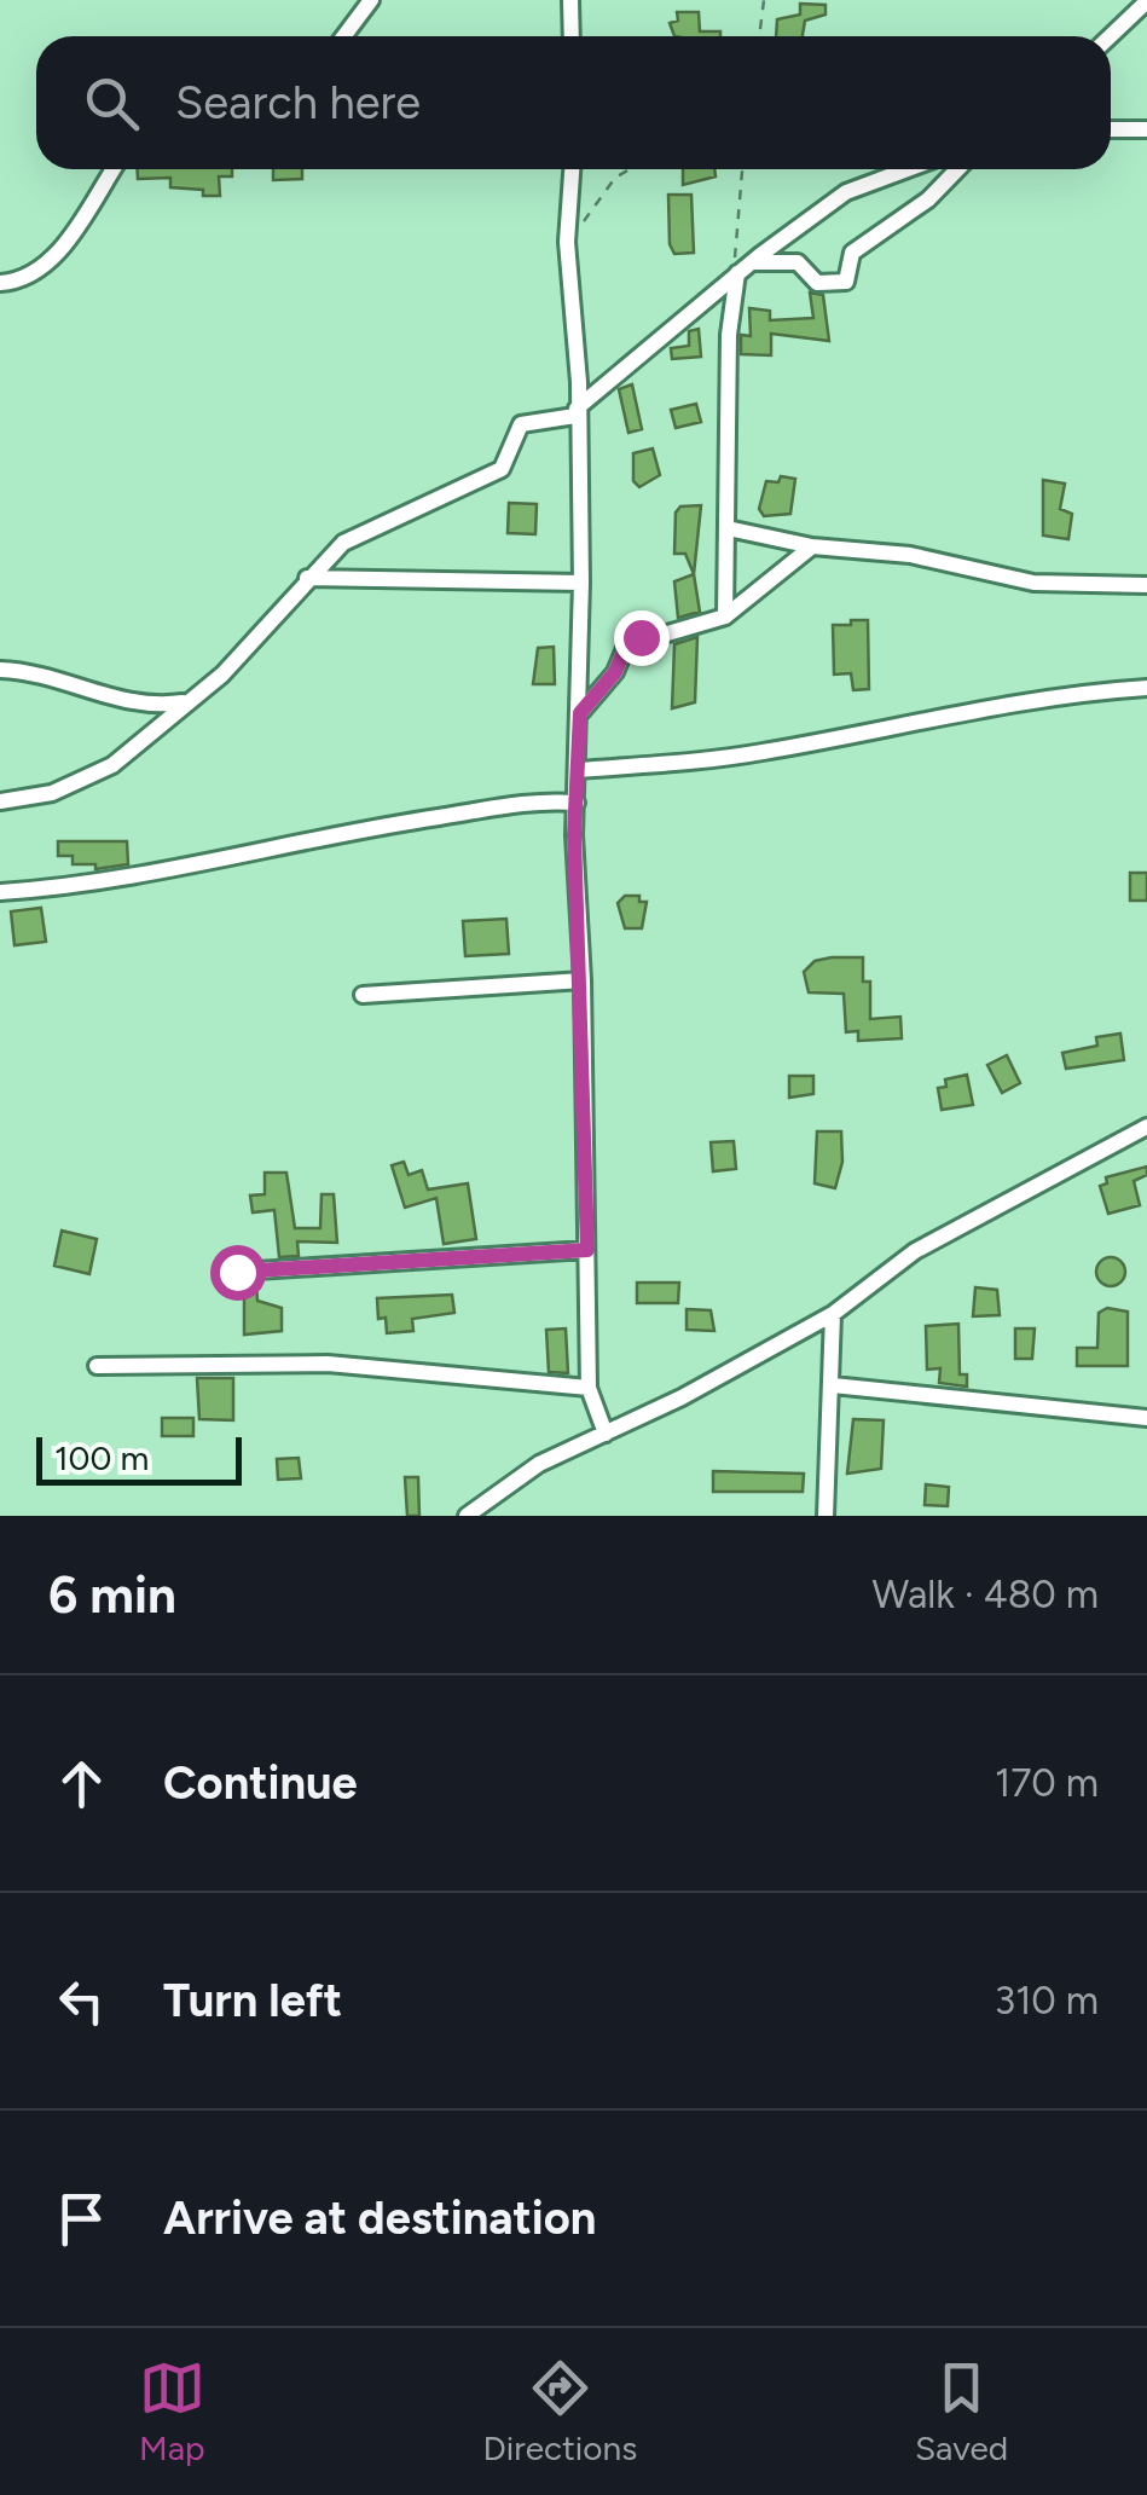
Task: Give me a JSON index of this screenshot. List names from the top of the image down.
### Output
{
  "scale_bar": "100 m",
  "page": {
    "search": "Search here",
    "scale": "100 m",
    "heading": ["6 min", "Walk · 480 m"],
    "list": [
      ["Continue", "170 m"],
      ["Turn left", "310 m"],
      "Arrive at destination"
    ],
    "nav": ["Map", "Directions", "Saved"]
  }
}
